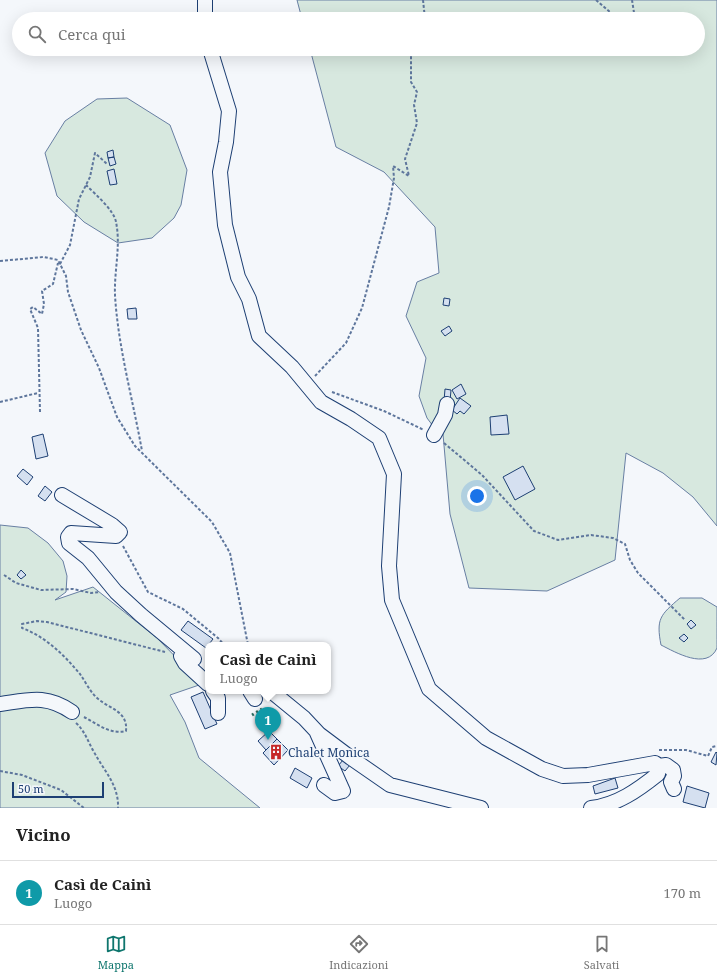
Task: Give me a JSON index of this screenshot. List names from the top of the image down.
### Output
{
  "places": {
    "building": ["Chalet Monica"]
  },
  "scale_bar": "50 m",
  "page": {
    "search": "Cerca qui",
    "popup": ["Casì de Cainì", "Luogo"],
    "pins": "1",
    "scale": "50 m",
    "heading": "Vicino",
    "list": [
      {
        "mark": "1",
        "name": "Casì de Cainì",
        "note": "Luogo",
        "value": "170 m"
      }
    ],
    "nav": ["Mappa", "Indicazioni", "Salvati"]
  }
}
